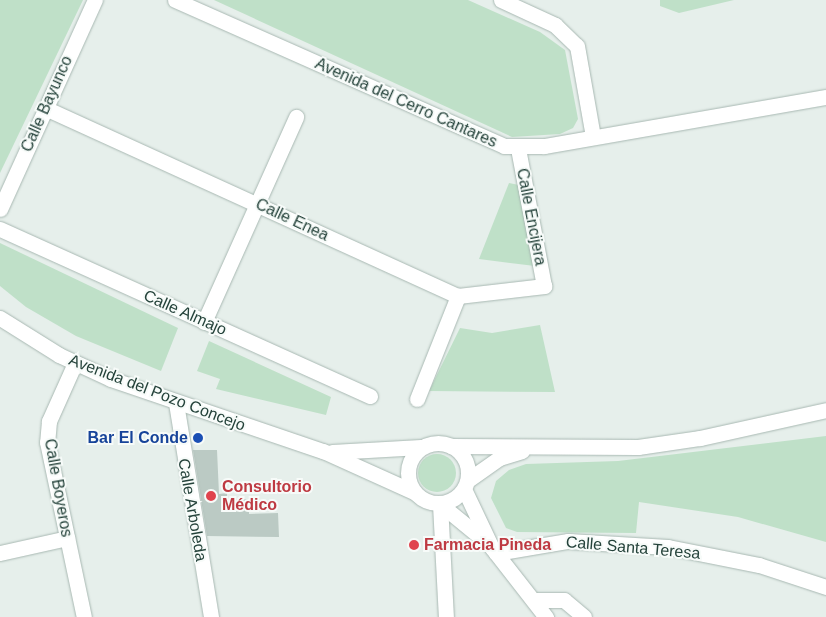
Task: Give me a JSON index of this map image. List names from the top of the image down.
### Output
{
  "streets": {
    "street": [
      "Avenida del Cerro Cantares",
      "Calle Bayunco",
      "Calle Encijera",
      "Calle Enea",
      "Calle Almajo",
      "Avenida del Pozo Concejo",
      "Calle Boyeros",
      "Calle Arboleda",
      "Calle Santa Teresa"
    ]
  },
  "crossings": [
    ["Avenida del Cerro Cantares", "Calle Encijera"],
    ["Calle Bayunco", "Calle Enea"],
    ["Calle Encijera", "Calle Enea"],
    ["Avenida del Pozo Concejo", "Calle Boyeros"],
    ["Avenida del Pozo Concejo", "Calle Arboleda"]
  ],
  "places": ["Bar El Conde", "Consultorio Médico", "Farmacia Pineda"]
}
